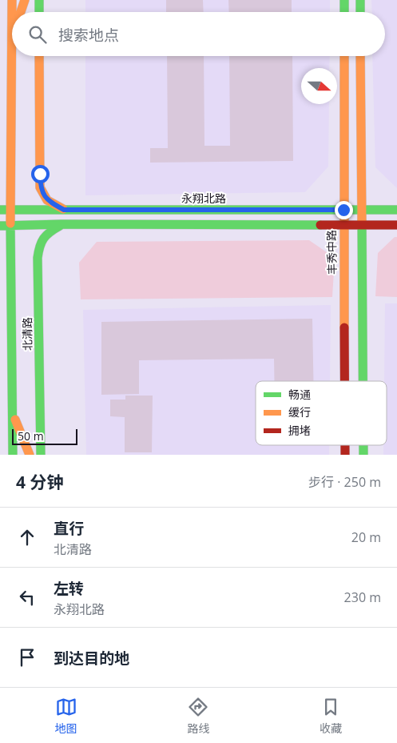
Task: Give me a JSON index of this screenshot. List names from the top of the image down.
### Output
{
  "streets": {
    "street": ["永翔北路", "丰秀中路", "北清路"]
  },
  "crossings": [
    ["永翔北路", "丰秀中路"],
    ["永翔北路", "北清路"]
  ],
  "legend": ["畅通", "缓行", "拥堵"],
  "scale_bar": "50 m",
  "north": "right",
  "page": {
    "search": "搜索地点",
    "scale": "50 m",
    "heading": ["4 分钟", "步行 · 250 m"],
    "list": [
      ["直行", "北清路", "20 m"],
      ["左转", "永翔北路", "230 m"],
      "到达目的地"
    ],
    "nav": ["地图", "路线", "收藏"]
  }
}
